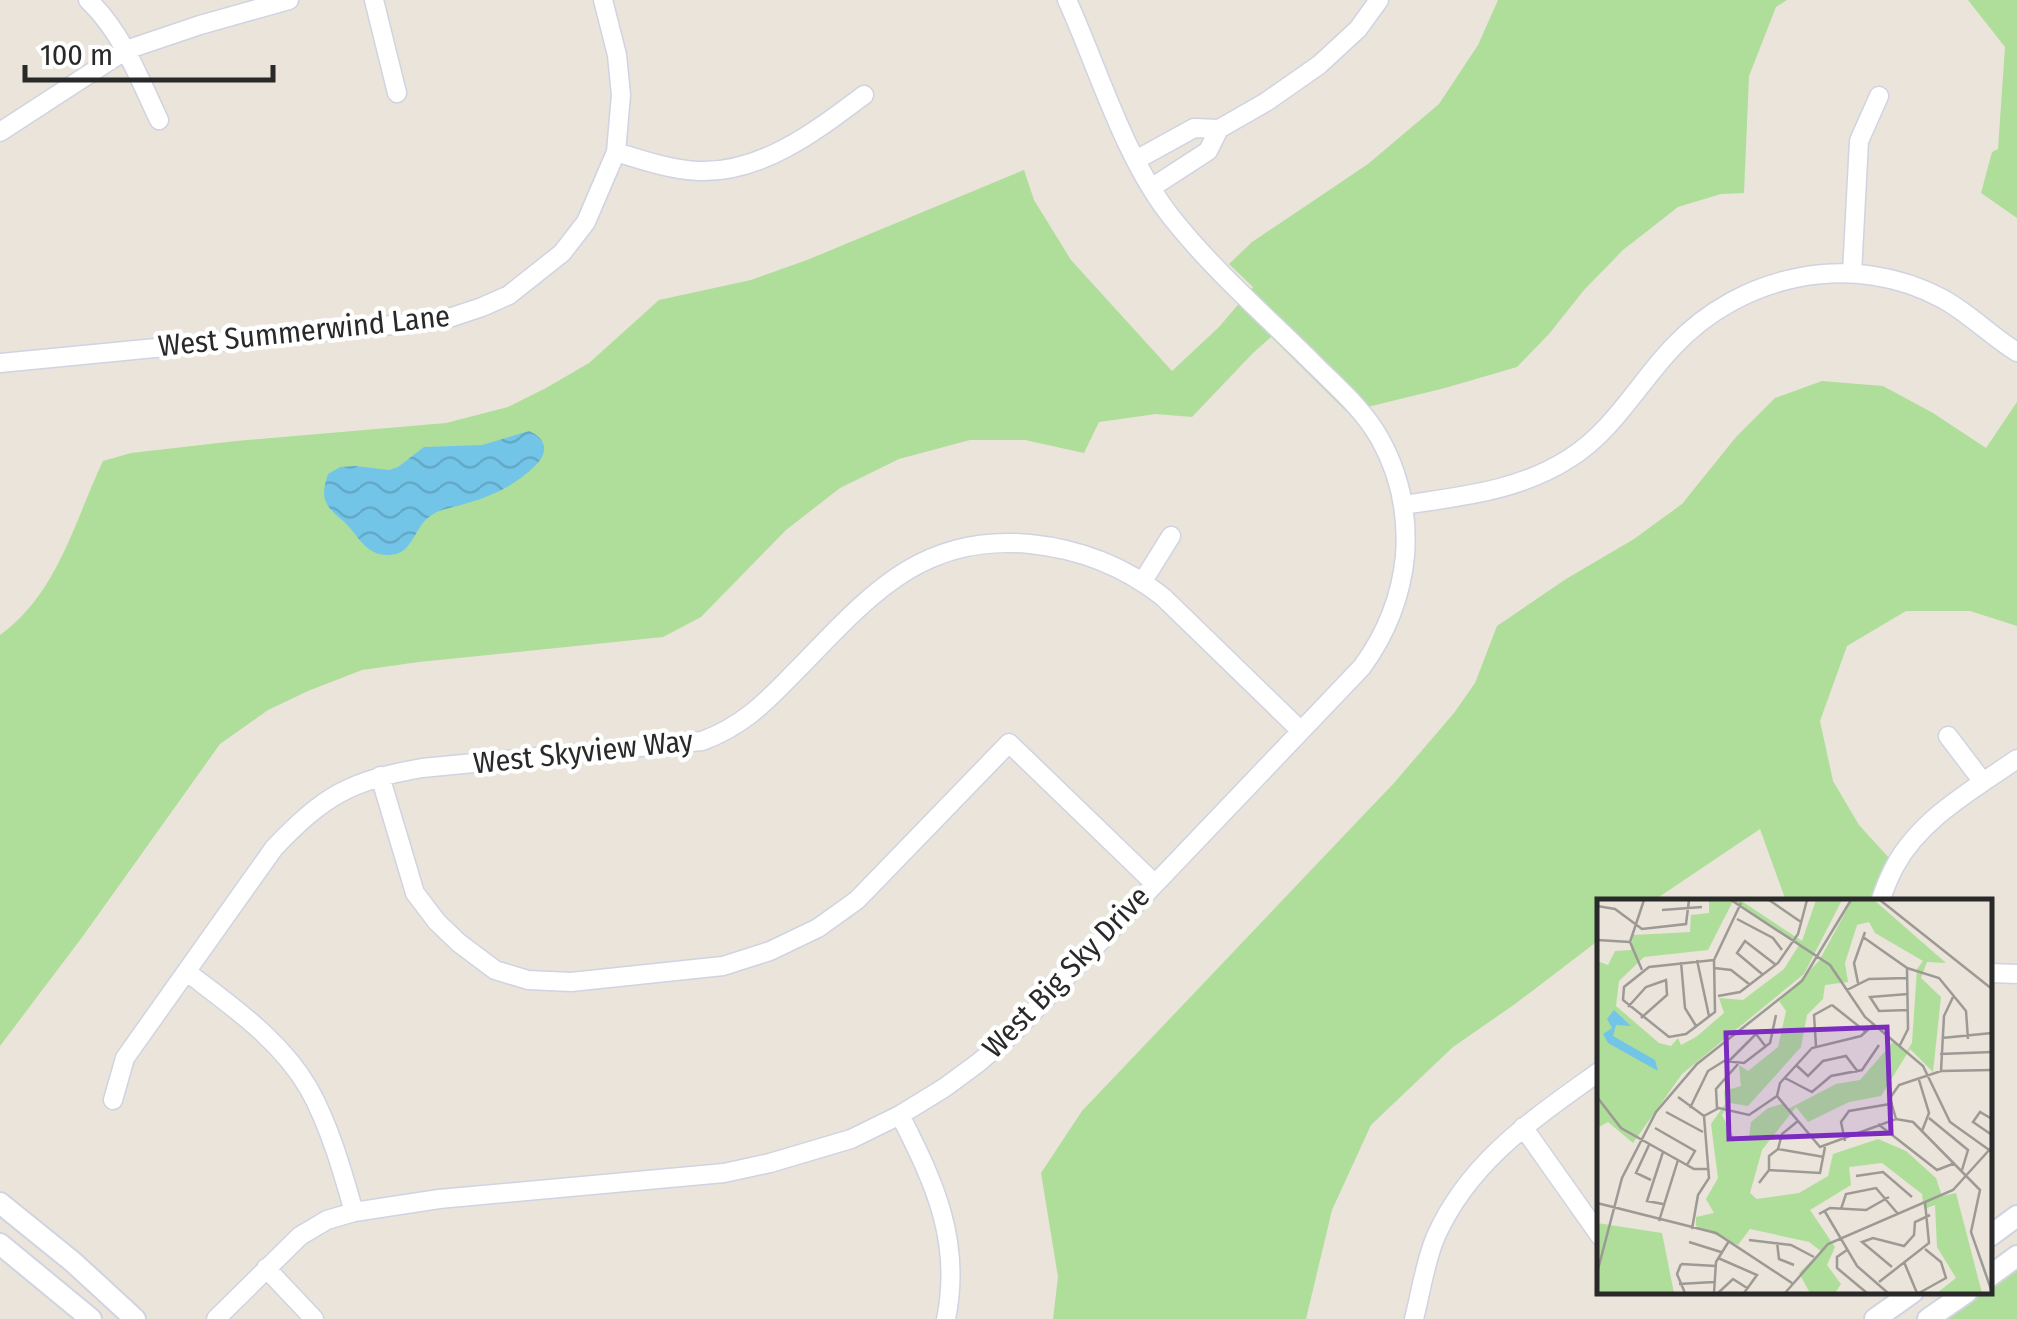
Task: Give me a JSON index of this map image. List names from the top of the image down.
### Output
{
  "streets": {
    "street": ["West Summerwind Lane", "West Skyview Way", "West Big Sky Drive"]
  },
  "crossings": [
    ["West Skyview Way", "West Big Sky Drive"]
  ],
  "scale_bar": "100 m"
}
